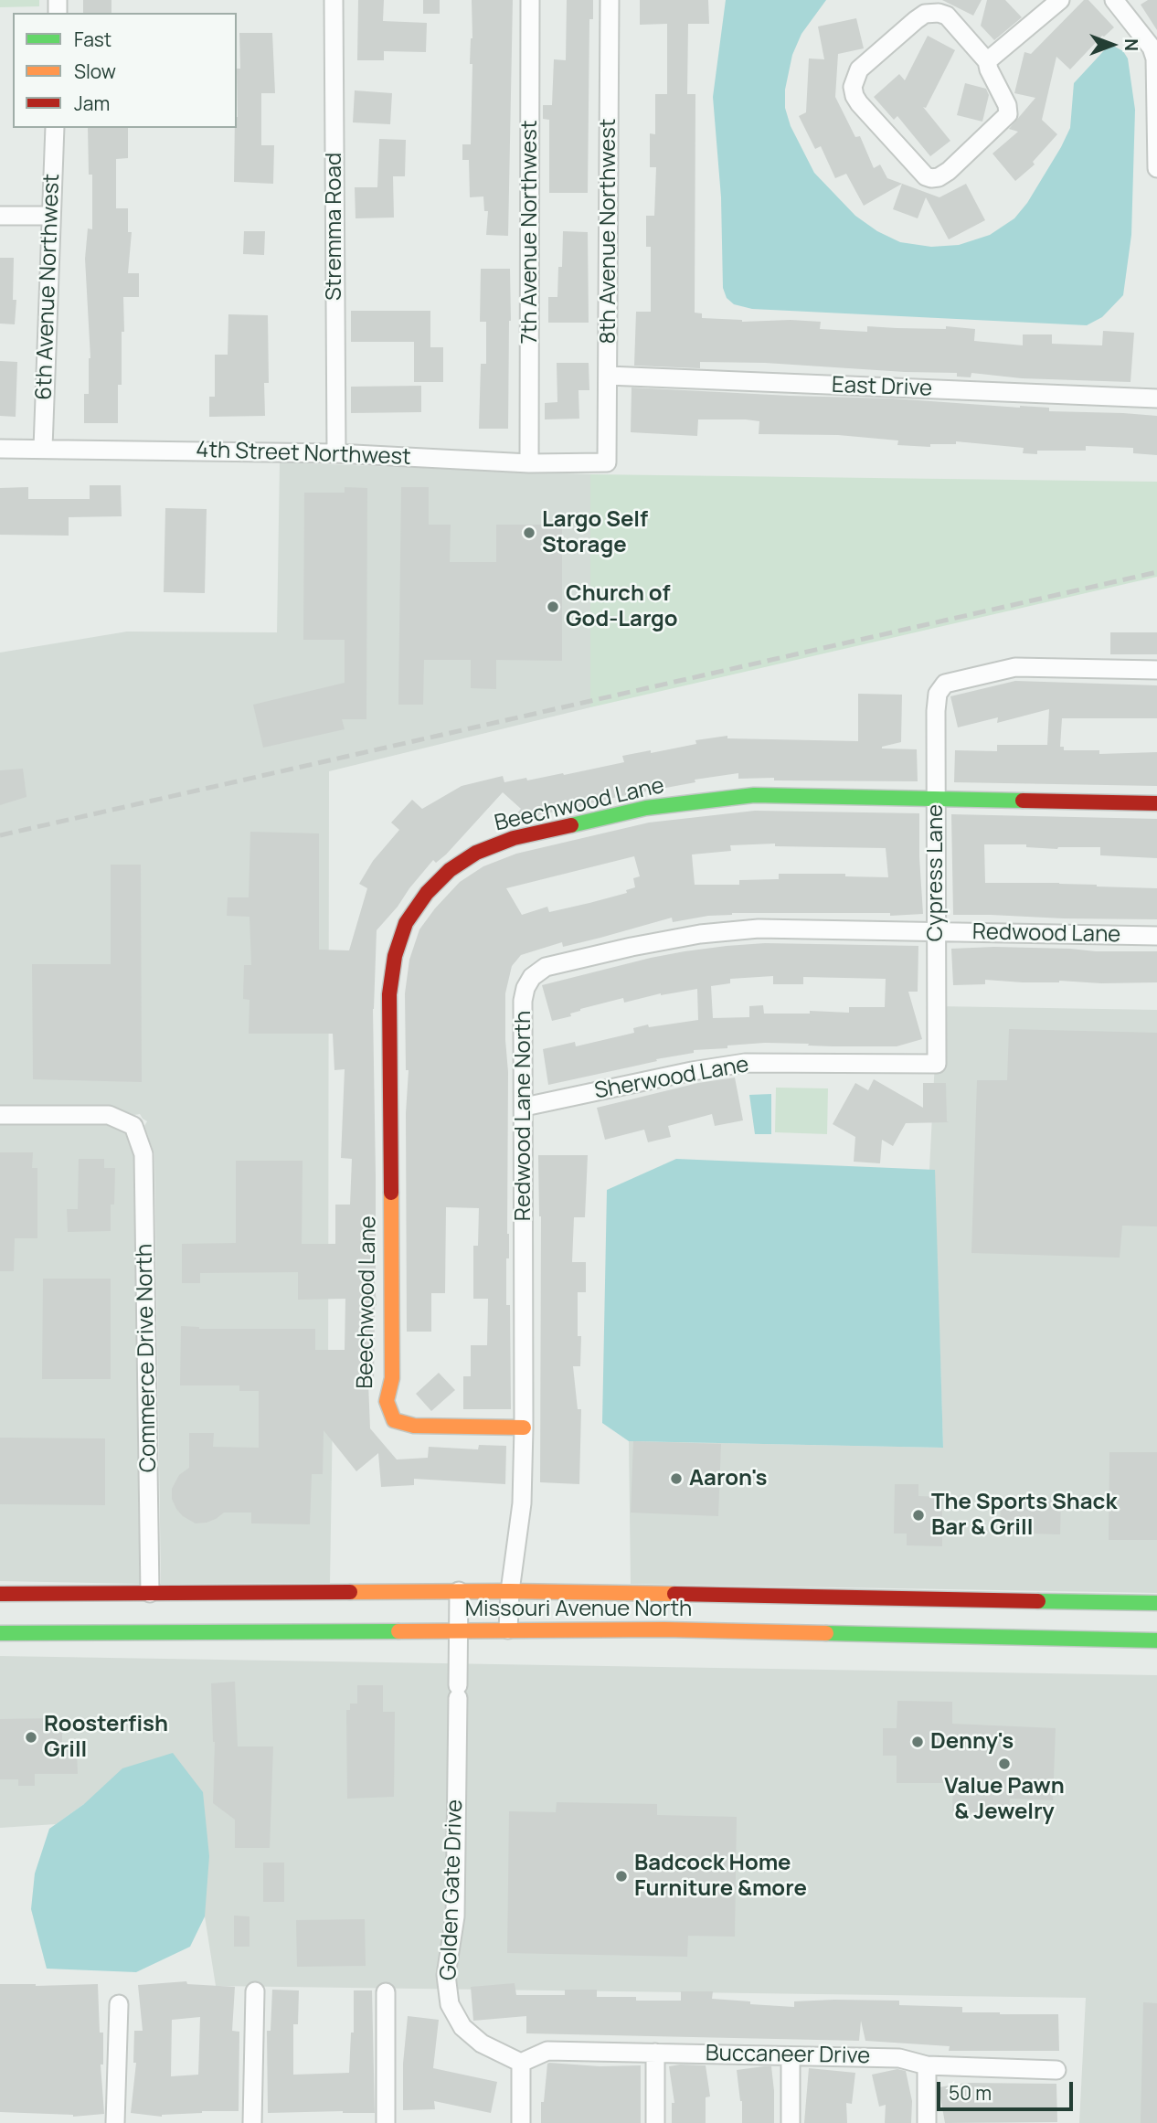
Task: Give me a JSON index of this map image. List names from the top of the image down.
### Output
{
  "streets": {
    "main road": ["Beechwood Lane", "Missouri Avenue North"],
    "street": [
      "Stremma Road",
      "8th Avenue Northwest",
      "7th Avenue Northwest",
      "6th Avenue Northwest",
      "East Drive",
      "4th Street Northwest",
      "Cypress Lane",
      "Redwood Lane",
      "Sherwood Lane",
      "Redwood Lane North",
      "Commerce Drive North",
      "Golden Gate Drive",
      "Buccaneer Drive"
    ]
  },
  "crossings": [
    ["Stremma Road", "4th Street Northwest"],
    ["8th Avenue Northwest", "East Drive"],
    ["8th Avenue Northwest", "4th Street Northwest"],
    ["7th Avenue Northwest", "4th Street Northwest"],
    ["6th Avenue Northwest", "4th Street Northwest"],
    ["Beechwood Lane", "Cypress Lane"],
    ["Beechwood Lane", "Redwood Lane North"],
    ["Cypress Lane", "Redwood Lane"],
    ["Cypress Lane", "Sherwood Lane"],
    ["Cypress Lane", "Redwood Lane North"],
    ["Redwood Lane", "Redwood Lane North"],
    ["Sherwood Lane", "Redwood Lane North"],
    ["Redwood Lane North", "Missouri Avenue North"],
    ["Commerce Drive North", "Missouri Avenue North"],
    ["Missouri Avenue North", "Golden Gate Drive"],
    ["Golden Gate Drive", "Buccaneer Drive"]
  ],
  "places": [
    "Largo Self Storage",
    "Church of God-Largo",
    "Aaron's",
    "The Sports Shack Bar & Grill",
    "Roosterfish Grill",
    "Denny's",
    "Value Pawn & Jewelry",
    "Badcock Home Furniture &more"
  ],
  "legend": ["Fast", "Slow", "Jam"],
  "scale_bar": "50 m",
  "north": "right"
}
